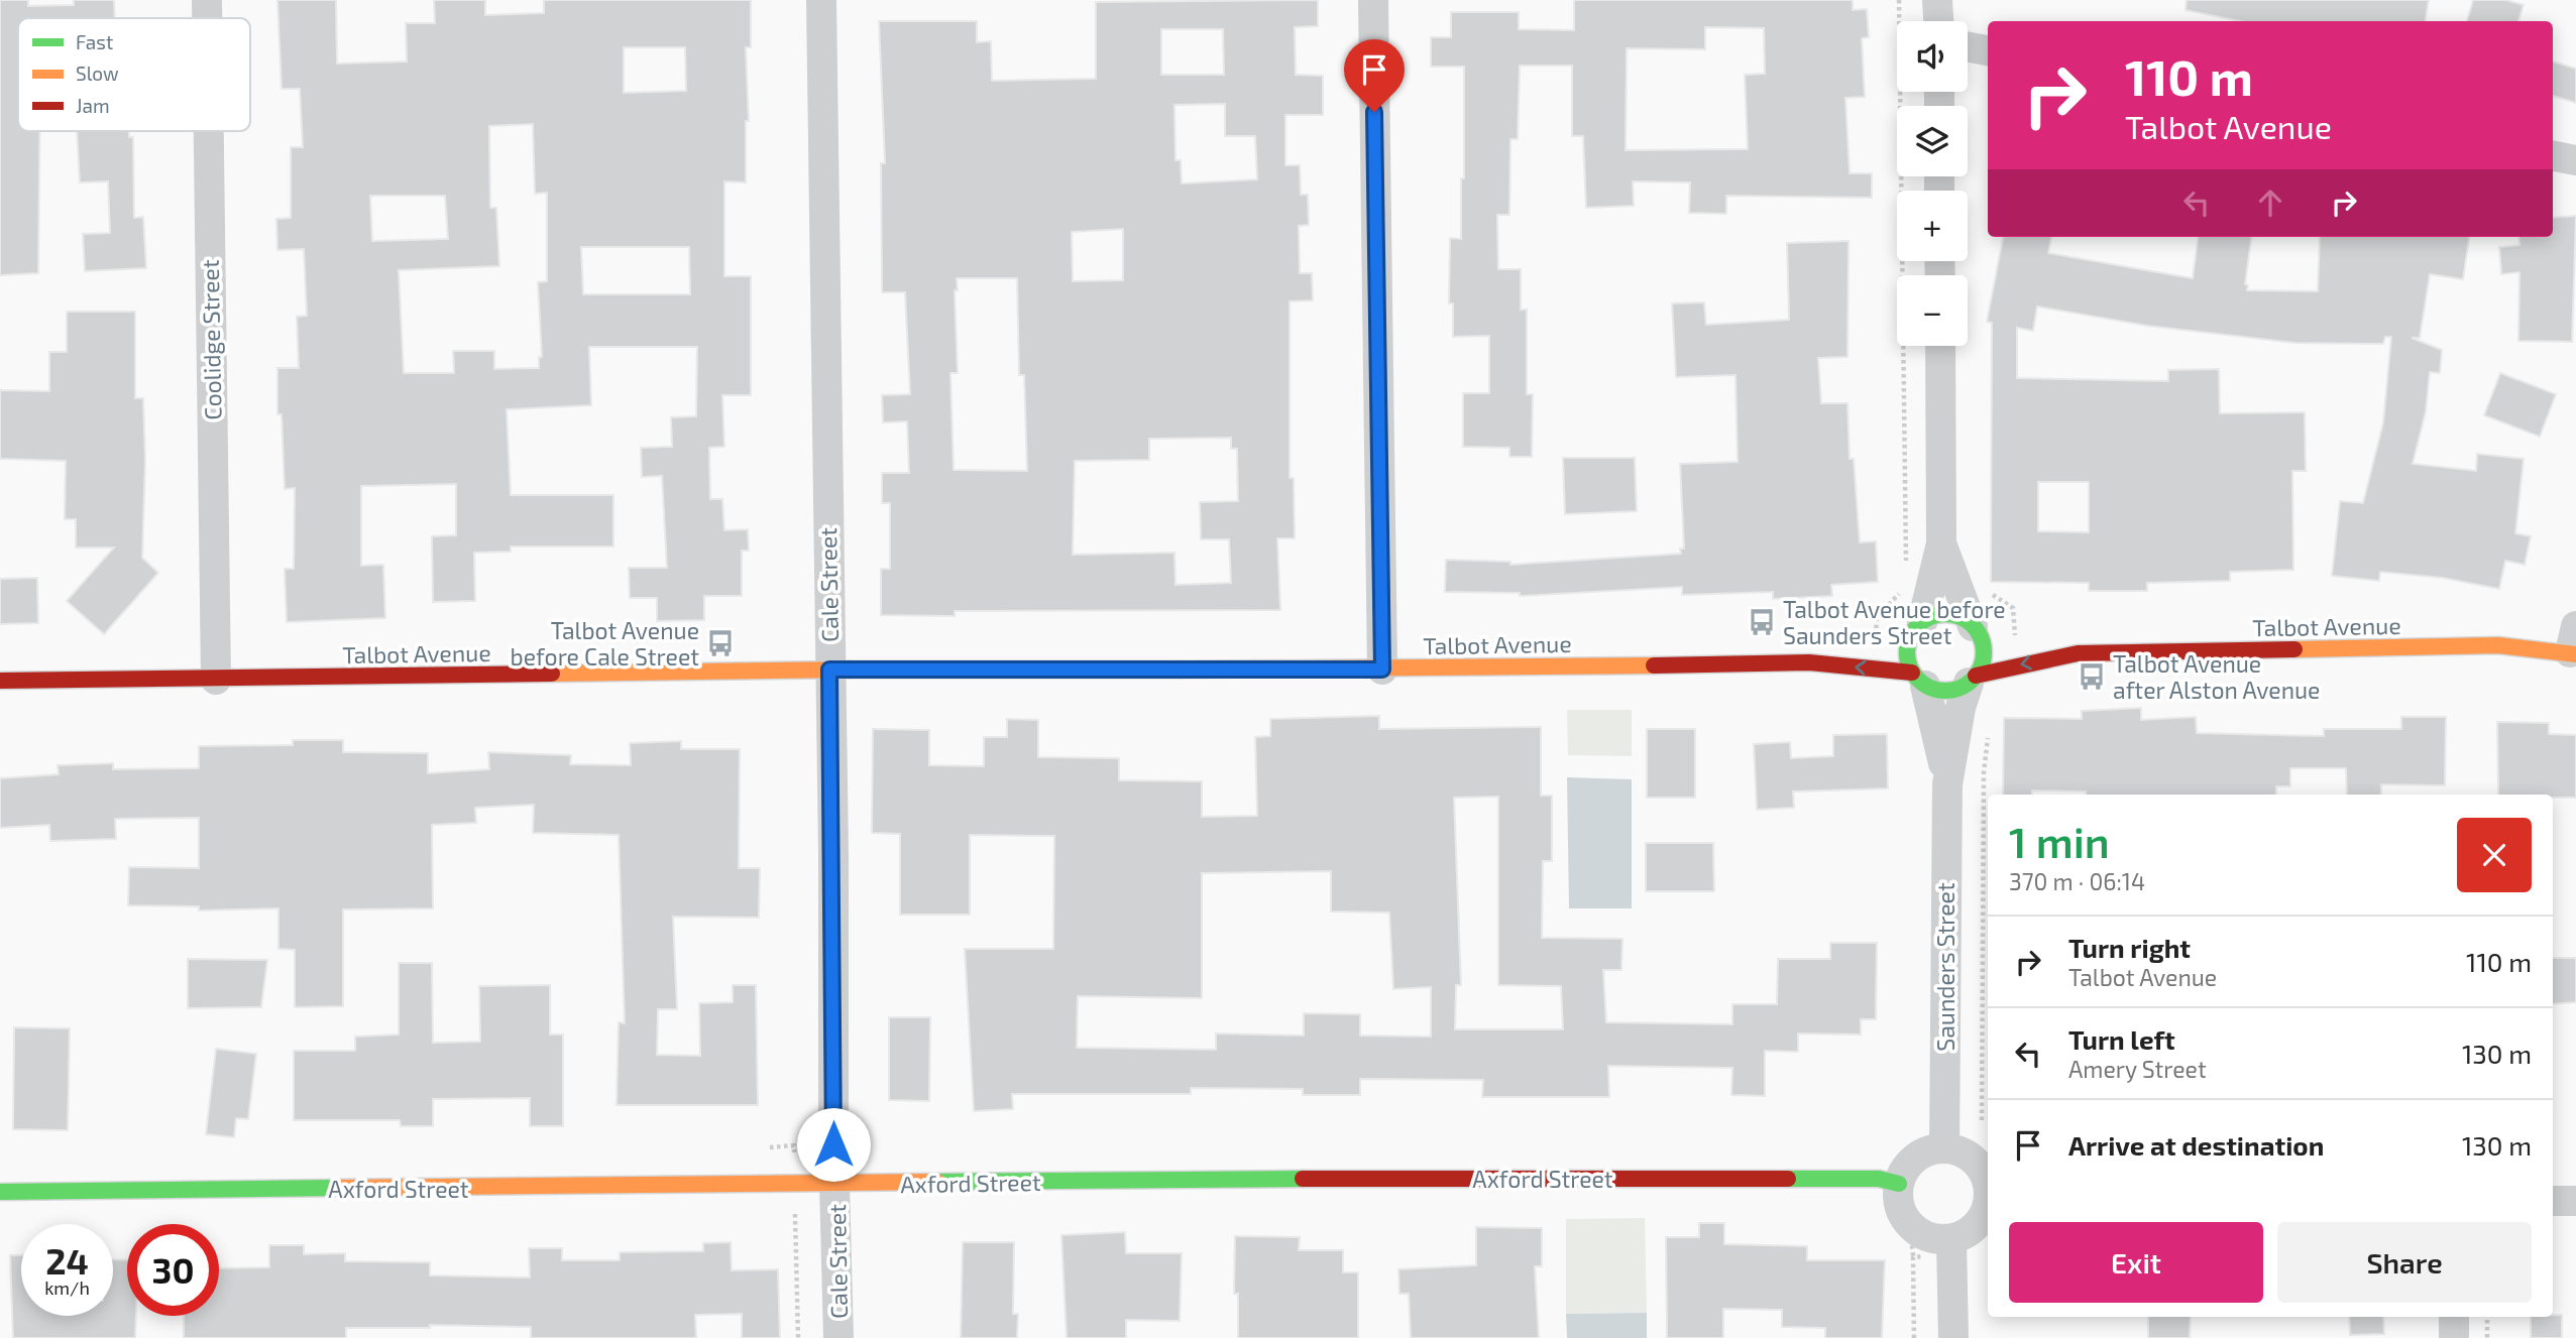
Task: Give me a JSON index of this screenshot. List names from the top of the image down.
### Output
{
  "streets": {
    "street": [
      "Coolidge Street",
      "Cale Street",
      "Talbot Avenue",
      "Saunders Street",
      "Axford Street"
    ]
  },
  "crossings": [
    ["Coolidge Street", "Talbot Avenue"],
    ["Cale Street", "Talbot Avenue"],
    ["Cale Street", "Axford Street"],
    ["Talbot Avenue", "Saunders Street"]
  ],
  "places": {
    "bus stop": ["Talbot Avenue before Saunders Street", "Talbot Avenue before Cale Street", "Talbot Avenue after Alston Avenue"]
  },
  "legend": ["Fast", "Slow", "Jam"],
  "page": {
    "map_buttons": ["+", "−"],
    "turn": ["110 m", "Talbot Avenue"],
    "heading": ["1 min", "370 m · 06:14"],
    "list": [
      {
        "name": "Turn right",
        "note": "Talbot Avenue",
        "value": "110 m"
      },
      {
        "name": "Turn left",
        "note": "Amery Street",
        "value": "130 m"
      },
      {
        "name": "Arrive at destination",
        "value": "130 m"
      }
    ],
    "buttons": ["Exit", "Share"],
    "speed": "24 km/h",
    "limit": "30"
  }
}
